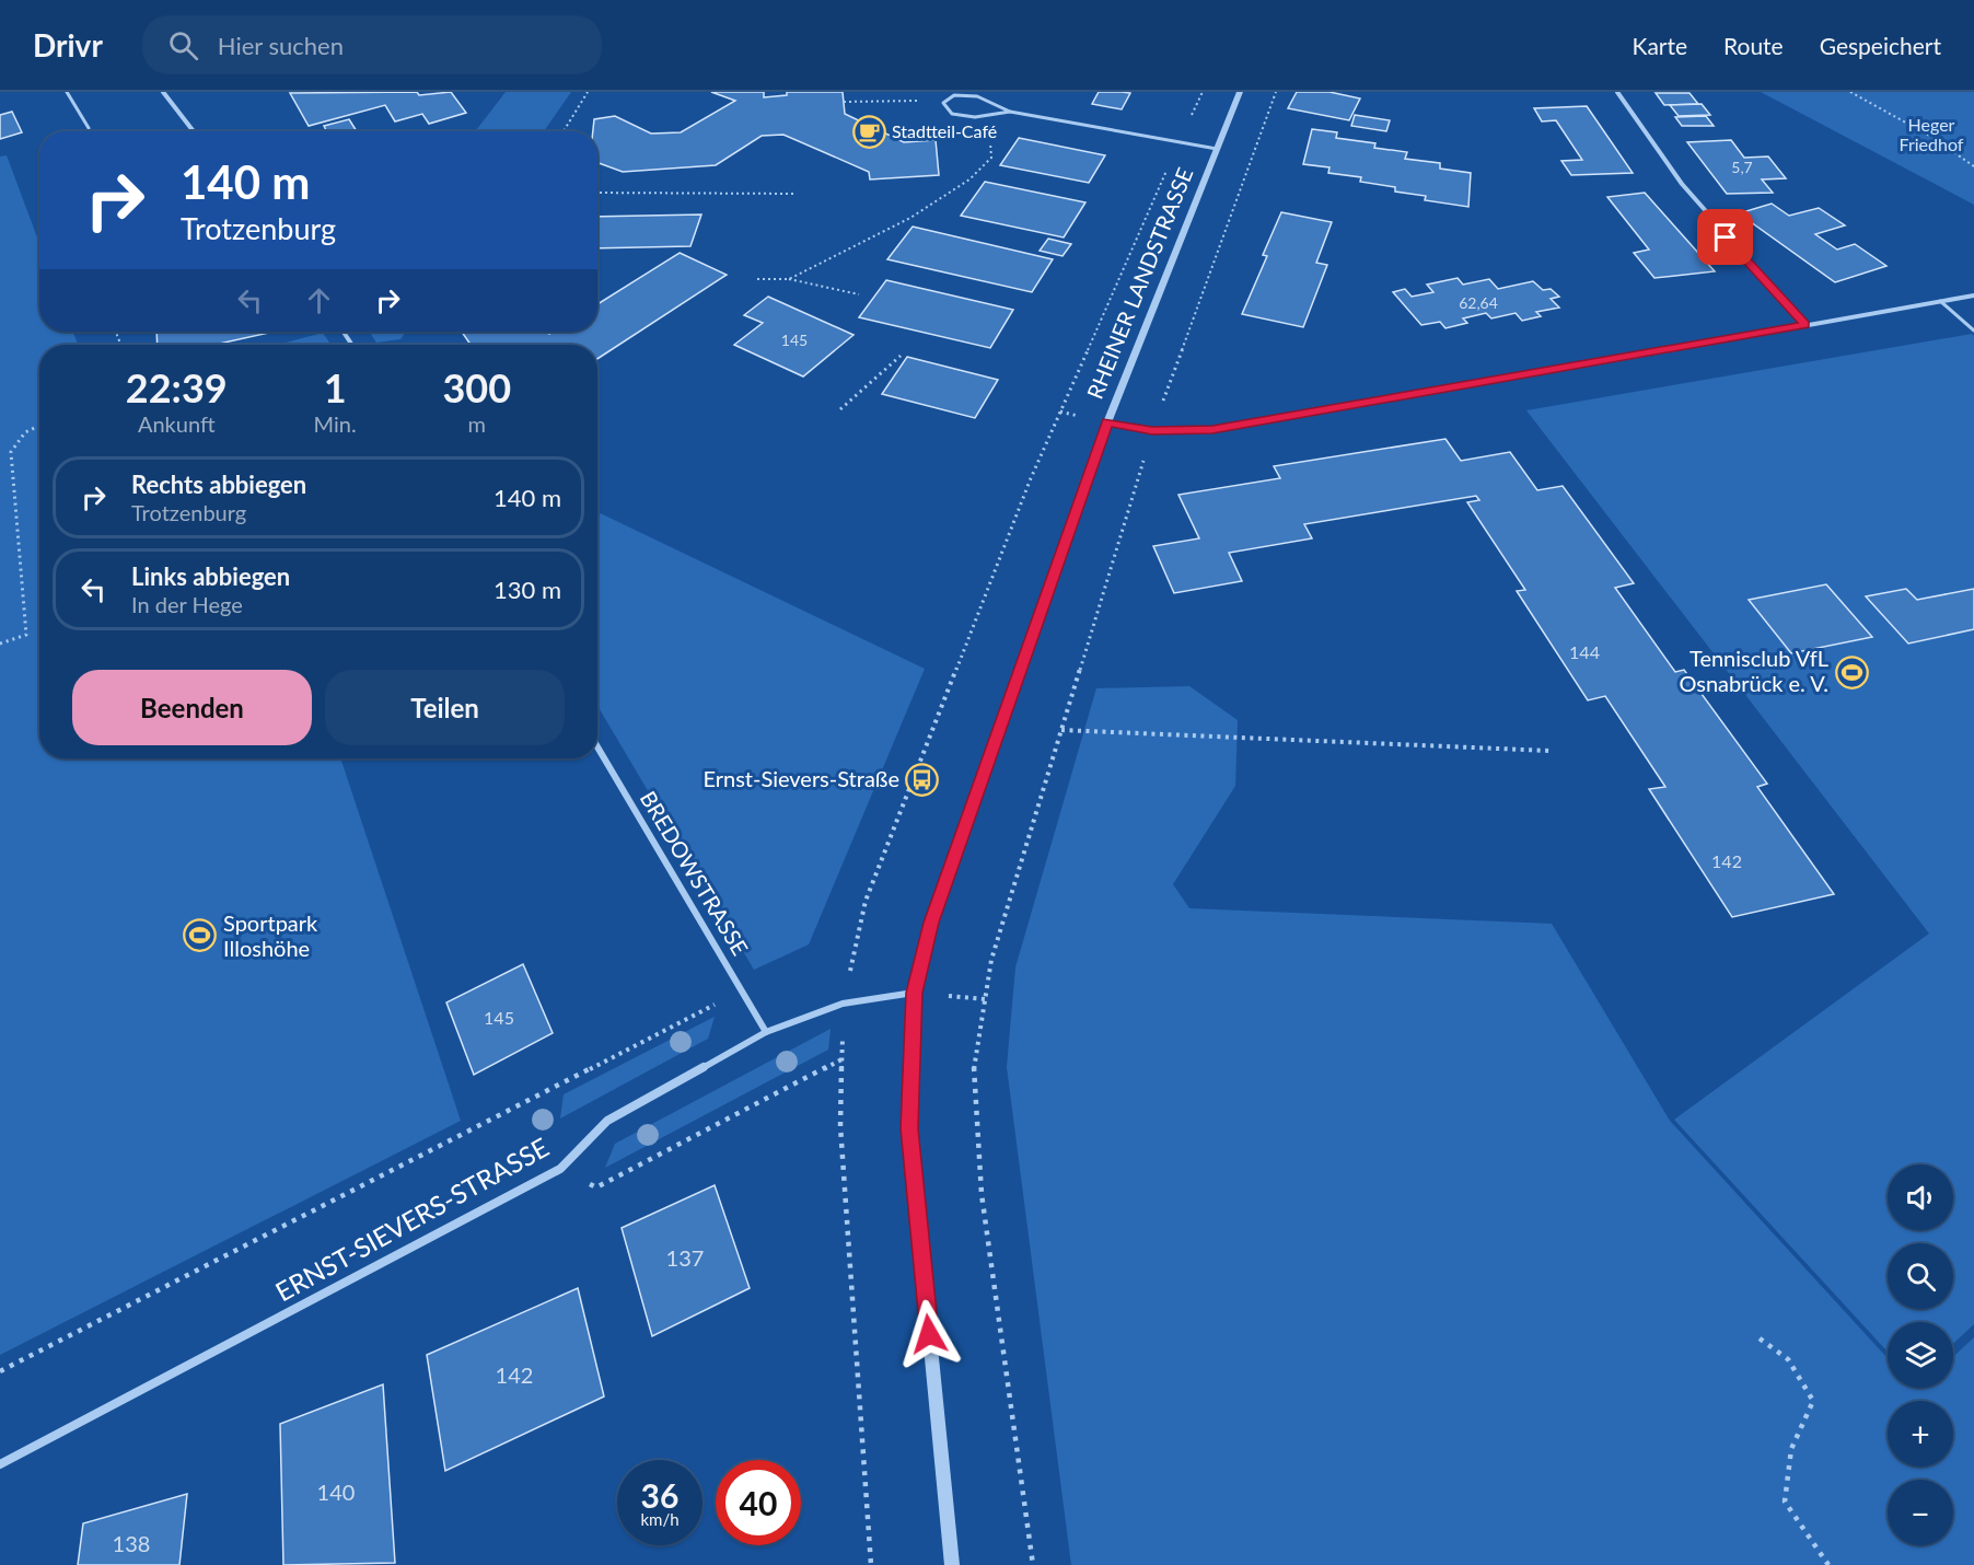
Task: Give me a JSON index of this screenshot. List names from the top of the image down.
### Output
{
  "streets": {
    "street": ["RHEINER LANDSTRASSE", "BREDOWSTRASSE", "ERNST-SIEVERS-STRASSE"]
  },
  "crossings": [
    ["RHEINER LANDSTRASSE", "ERNST-SIEVERS-STRASSE"],
    ["BREDOWSTRASSE", "ERNST-SIEVERS-STRASSE"]
  ],
  "parks": ["Heger Friedhof"],
  "places": {
    "cafe": ["Stadtteil-Café"],
    "sports": ["Tennisclub VfL Osnabrück e. V.", "Sportpark Illoshöhe"],
    "bus stop": ["Ernst-Sievers-Straße"]
  },
  "house_numbers": [
    "5,7",
    "62,64",
    "145",
    "144",
    "142",
    "145",
    "137",
    "142",
    "140",
    "138"
  ],
  "page": {
    "header": "Drivr",
    "search": "Hier suchen",
    "nav": ["Karte", "Route", "Gespeichert"],
    "turn": ["140 m", "Trotzenburg"],
    "eta": [
      "22:39",
      "Ankunft",
      "1",
      "Min.",
      "300",
      "m"
    ],
    "list": [
      {
        "name": "Rechts abbiegen",
        "note": "Trotzenburg",
        "value": "140 m"
      },
      {
        "name": "Links abbiegen",
        "note": "In der Hege",
        "value": "130 m"
      }
    ],
    "buttons": ["Beenden", "Teilen"],
    "map_buttons": ["+", "−"],
    "speed": "36 km/h",
    "limit": "40"
  }
}
